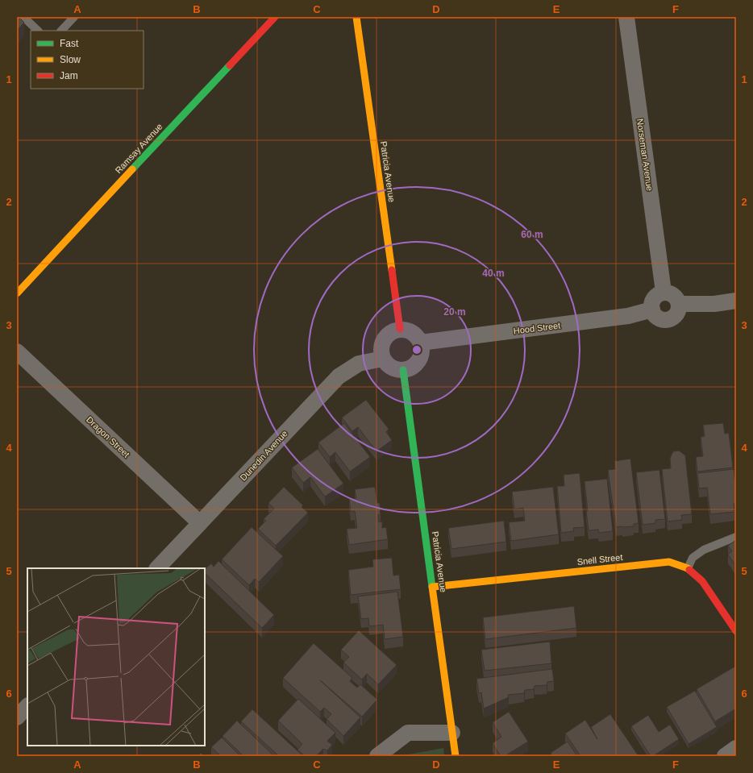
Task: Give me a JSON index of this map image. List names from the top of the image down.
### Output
{
  "streets": {
    "street": [
      "Ramsay Avenue",
      "Norseman Avenue",
      "Patricia Avenue",
      "Hood Street",
      "Dragon Street",
      "Dunedin Avenue",
      "Snell Street"
    ]
  },
  "crossings": [
    ["Norseman Avenue", "Hood Street"],
    ["Patricia Avenue", "Hood Street"],
    ["Patricia Avenue", "Dunedin Avenue"],
    ["Patricia Avenue", "Snell Street"],
    ["Hood Street", "Dunedin Avenue"],
    ["Dragon Street", "Dunedin Avenue"]
  ],
  "legend": ["Fast", "Slow", "Jam"],
  "grid": {
    "columns": [
      "A",
      "B",
      "C",
      "D",
      "E",
      "F"
    ],
    "rows": [
      "1",
      "2",
      "3",
      "4",
      "5",
      "6"
    ]
  },
  "rings": ["60 m", "40 m", "20 m"]
}
